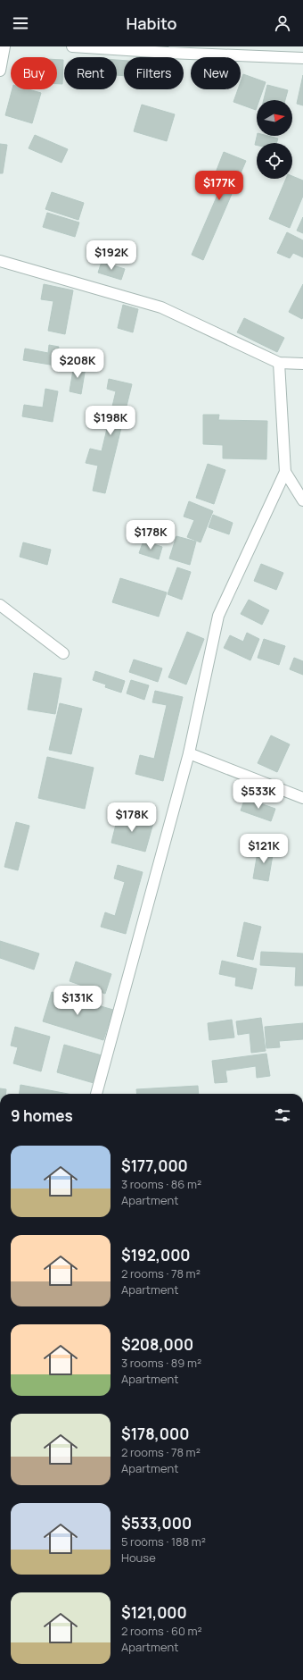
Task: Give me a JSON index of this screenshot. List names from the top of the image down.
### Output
{
  "north": "right",
  "page": {
    "header": "Habito",
    "chip": [
      "Buy",
      "Rent",
      "Filters",
      "New"
    ],
    "price": [
      "$177K",
      "$192K",
      "$208K",
      "$198K",
      "$178K",
      "$533K",
      "$178K",
      "$121K",
      "$131K"
    ],
    "heading": "9 homes",
    "list": [
      {
        "name": "$177,000",
        "note": "3 rooms · 86 m² · Apartment"
      },
      {
        "name": "$192,000",
        "note": "2 rooms · 78 m² · Apartment"
      },
      {
        "name": "$208,000",
        "note": "3 rooms · 89 m² · Apartment"
      },
      {
        "name": "$178,000",
        "note": "2 rooms · 78 m² · Apartment"
      },
      {
        "name": "$533,000",
        "note": "5 rooms · 188 m² · House"
      },
      {
        "name": "$121,000",
        "note": "2 rooms · 60 m² · Apartment"
      }
    ]
  }
}
